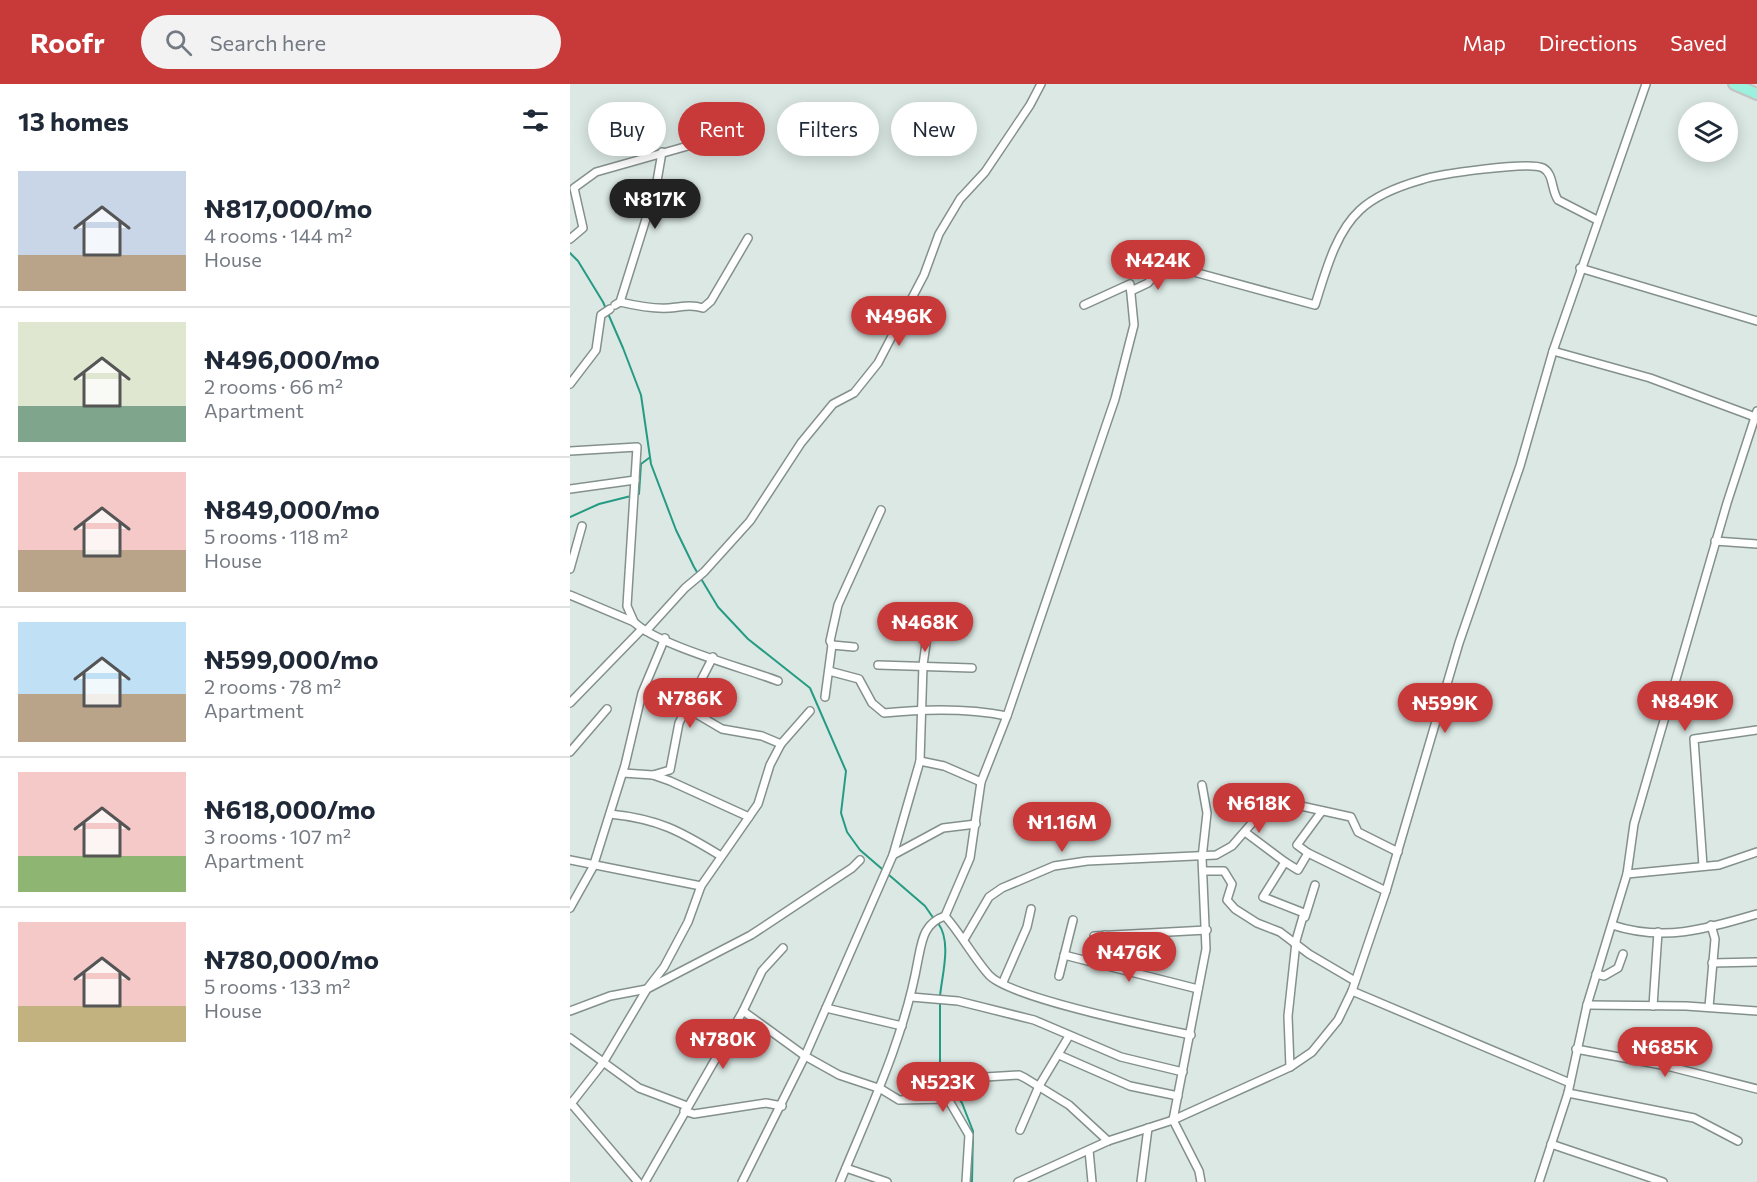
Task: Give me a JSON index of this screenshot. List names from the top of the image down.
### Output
{
  "page": {
    "header": "Roofr",
    "search": "Search here",
    "nav": ["Map", "Directions", "Saved"],
    "heading": "13 homes",
    "chip": [
      "Buy",
      "Rent",
      "Filters",
      "New"
    ],
    "list": [
      {
        "name": "₦817,000/mo",
        "note": "4 rooms · 144 m² · House"
      },
      {
        "name": "₦496,000/mo",
        "note": "2 rooms · 66 m² · Apartment"
      },
      {
        "name": "₦849,000/mo",
        "note": "5 rooms · 118 m² · House"
      },
      {
        "name": "₦599,000/mo",
        "note": "2 rooms · 78 m² · Apartment"
      },
      {
        "name": "₦618,000/mo",
        "note": "3 rooms · 107 m² · Apartment"
      },
      {
        "name": "₦780,000/mo",
        "note": "5 rooms · 133 m² · House"
      }
    ],
    "price": [
      "₦817K",
      "₦424K",
      "₦496K",
      "₦468K",
      "₦786K",
      "₦849K",
      "₦599K",
      "₦618K",
      "₦1.16M",
      "₦476K",
      "₦780K",
      "₦685K",
      "₦523K"
    ]
  }
}
